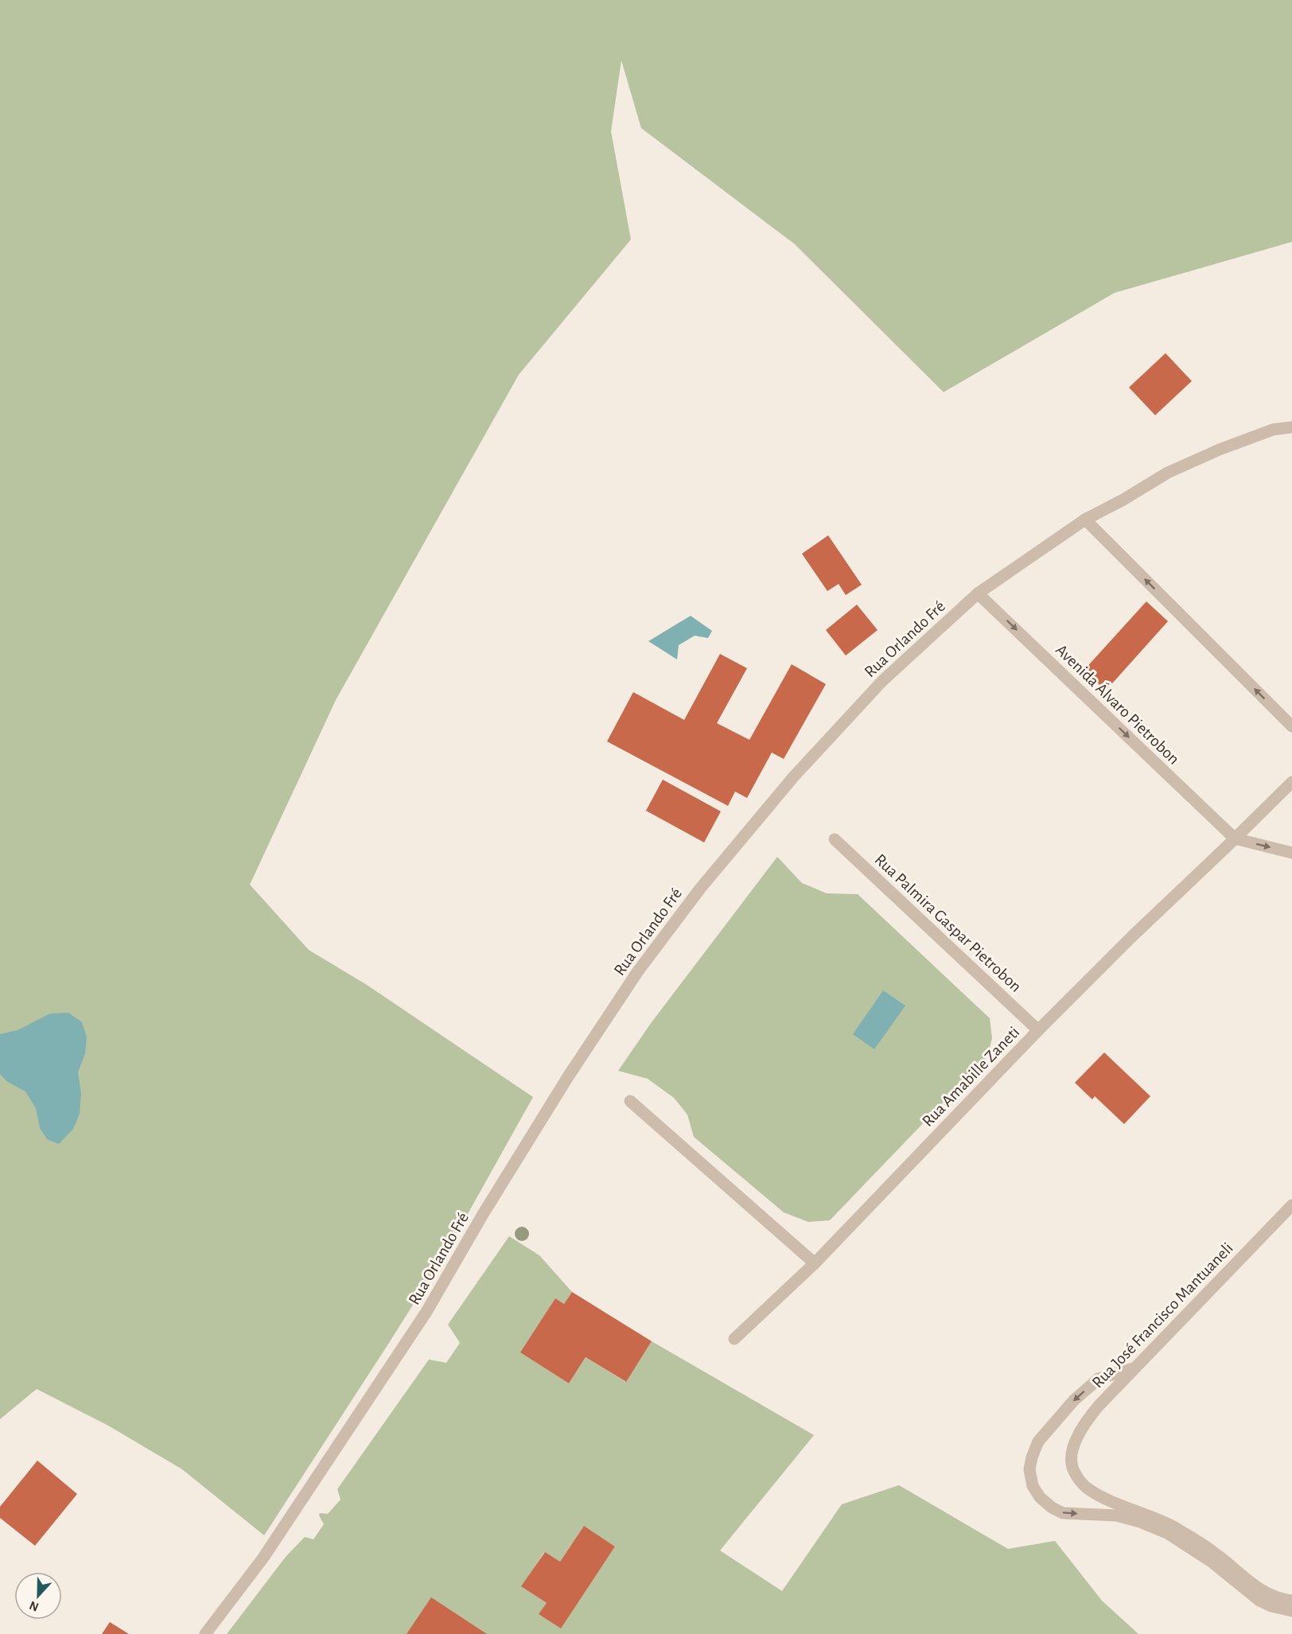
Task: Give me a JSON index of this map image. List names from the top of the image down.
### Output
{
  "streets": {
    "street": [
      "Rua Orlando Fré",
      "Avenida Álvaro Pietrobon",
      "Rua Palmira Gaspar Pietrobon",
      "Rua Amabille Zaneti",
      "Rua José Francisco Mantuaneli"
    ]
  },
  "crossings": [
    ["Rua Orlando Fré", "Avenida Álvaro Pietrobon"],
    ["Avenida Álvaro Pietrobon", "Rua Amabille Zaneti"],
    ["Rua Palmira Gaspar Pietrobon", "Rua Amabille Zaneti"]
  ],
  "one_way": ["Avenida Álvaro Pietrobon"],
  "north": "bottom"
}
